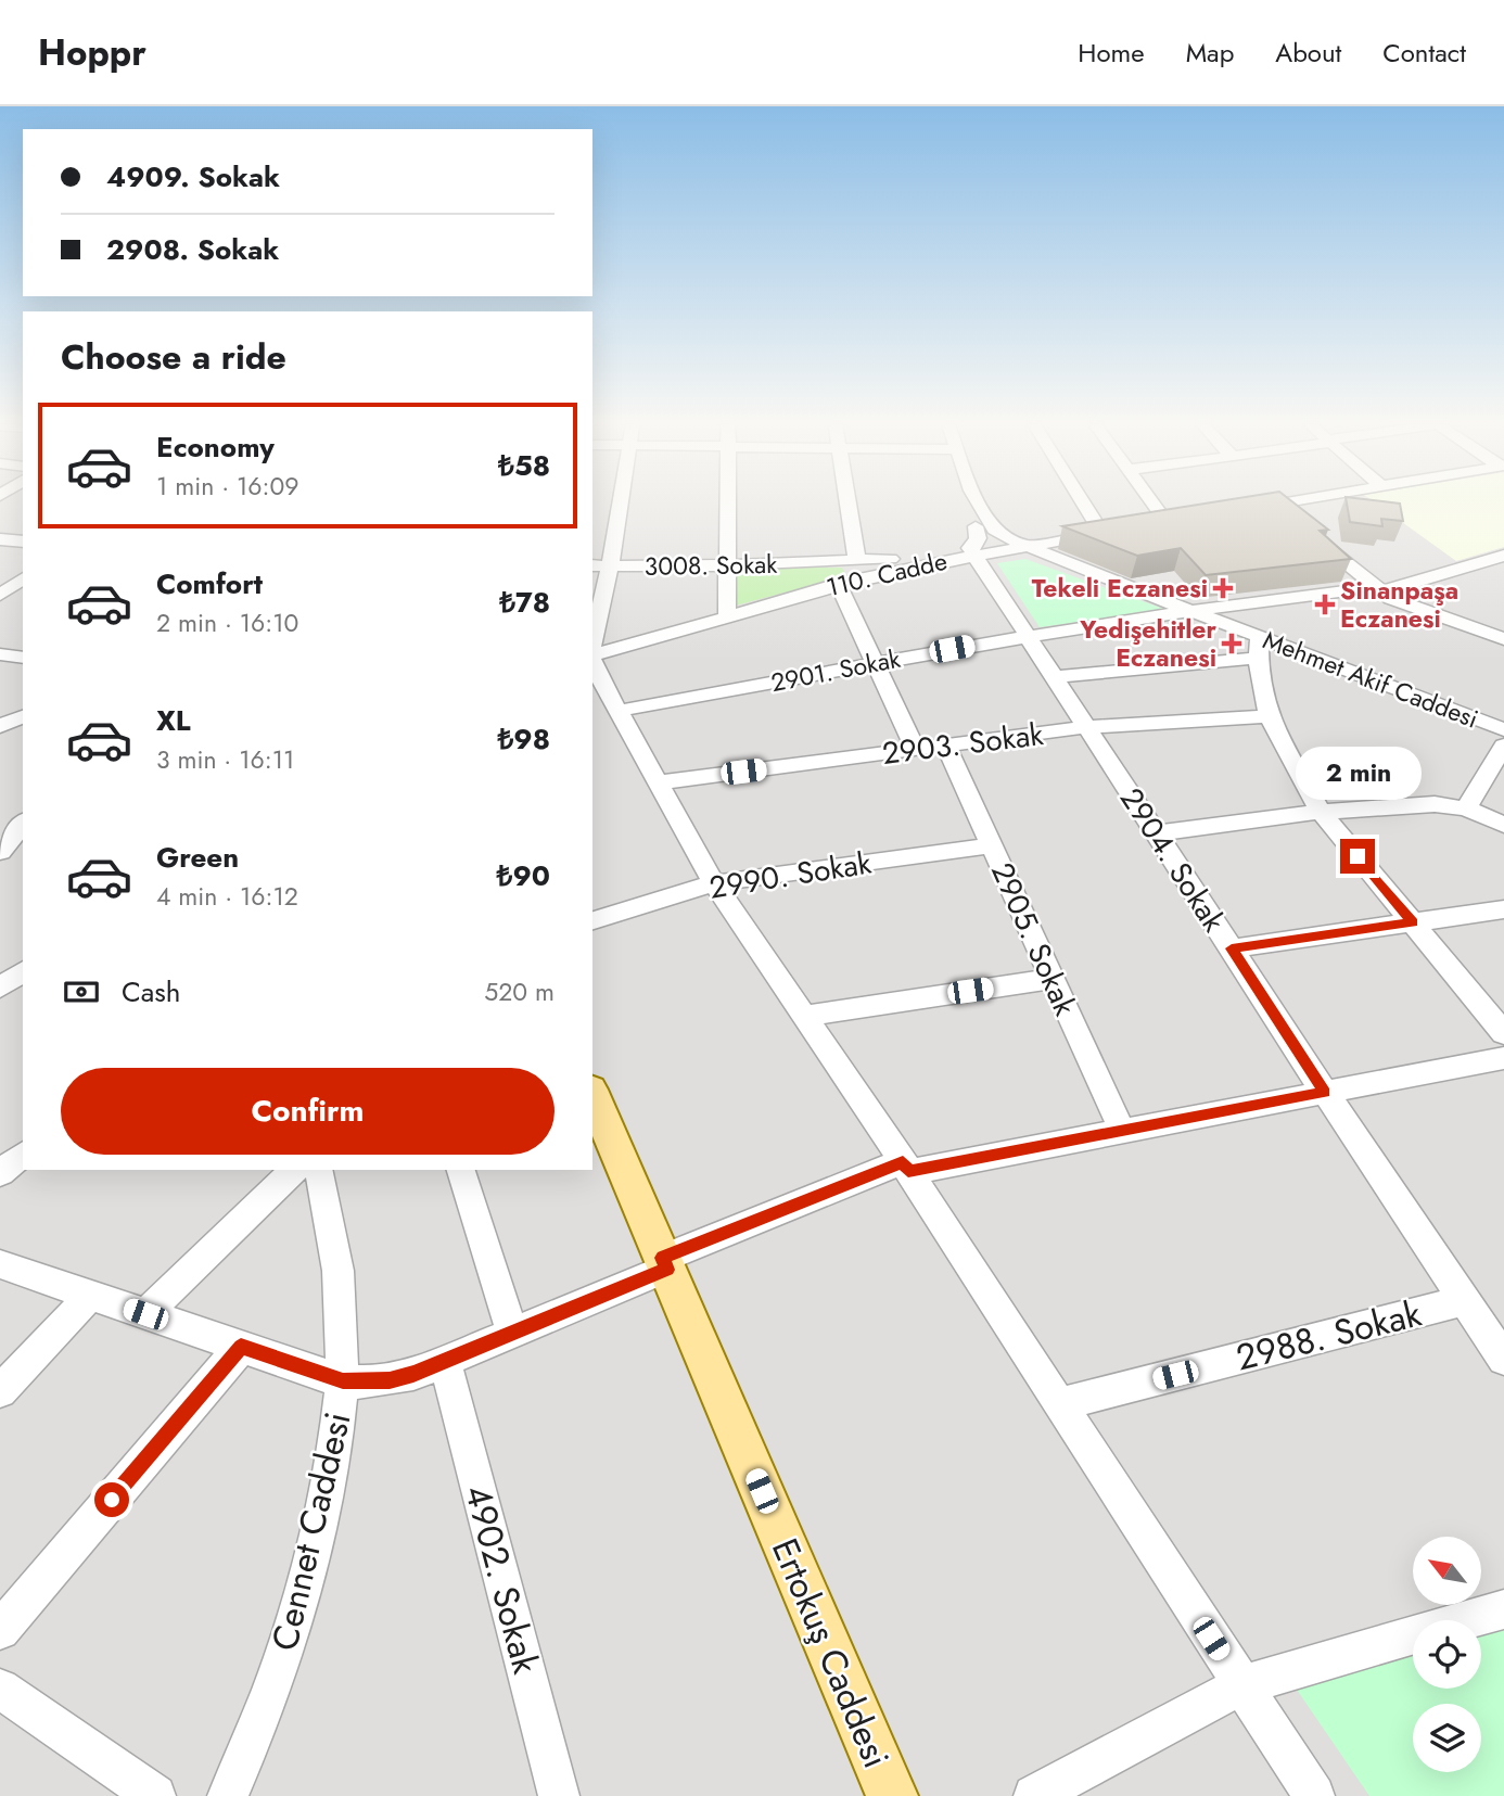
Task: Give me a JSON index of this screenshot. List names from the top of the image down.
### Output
{
  "streets": {
    "main road": ["Ertokuş Caddesi"],
    "street": [
      "3008. Sokak",
      "110. Cadde",
      "2901. Sokak",
      "Mehmet Akif Caddesi",
      "2903. Sokak",
      "2904. Sokak",
      "2990. Sokak",
      "2905. Sokak",
      "2988. Sokak",
      "Cennet Caddesi",
      "4902. Sokak"
    ]
  },
  "crossings": [
    ["3008. Sokak", "110. Cadde"],
    ["3008. Sokak", "Mehmet Akif Caddesi"],
    ["3008. Sokak", "2904. Sokak"],
    ["110. Cadde", "Mehmet Akif Caddesi"],
    ["110. Cadde", "2904. Sokak"],
    ["2901. Sokak", "Mehmet Akif Caddesi"],
    ["2901. Sokak", "2904. Sokak"],
    ["Mehmet Akif Caddesi", "2904. Sokak"],
    ["2903. Sokak", "2904. Sokak"],
    ["2903. Sokak", "2905. Sokak"],
    ["2904. Sokak", "2988. Sokak"],
    ["2990. Sokak", "2905. Sokak"]
  ],
  "places": {
    "health": ["Tekeli Eczanesi", "Sinanpaşa Eczanesi", "Yedişehitler Eczanesi"]
  },
  "north": "top left",
  "page": {
    "header": "Hoppr",
    "nav": [
      "Home",
      "Map",
      "About",
      "Contact"
    ],
    "banner": ["4909. Sokak", "2908. Sokak"],
    "heading": "Choose a ride",
    "list": [
      {
        "name": "Economy",
        "note": "1 min · 16:09",
        "value": "₺58"
      },
      {
        "name": "Comfort",
        "note": "2 min · 16:10",
        "value": "₺78"
      },
      {
        "name": "XL",
        "note": "3 min · 16:11",
        "value": "₺98"
      },
      {
        "name": "Green",
        "note": "4 min · 16:12",
        "value": "₺90"
      }
    ],
    "bubble": "2 min",
    "pay": ["Cash", "520 m"],
    "buttons": "Confirm"
  }
}
